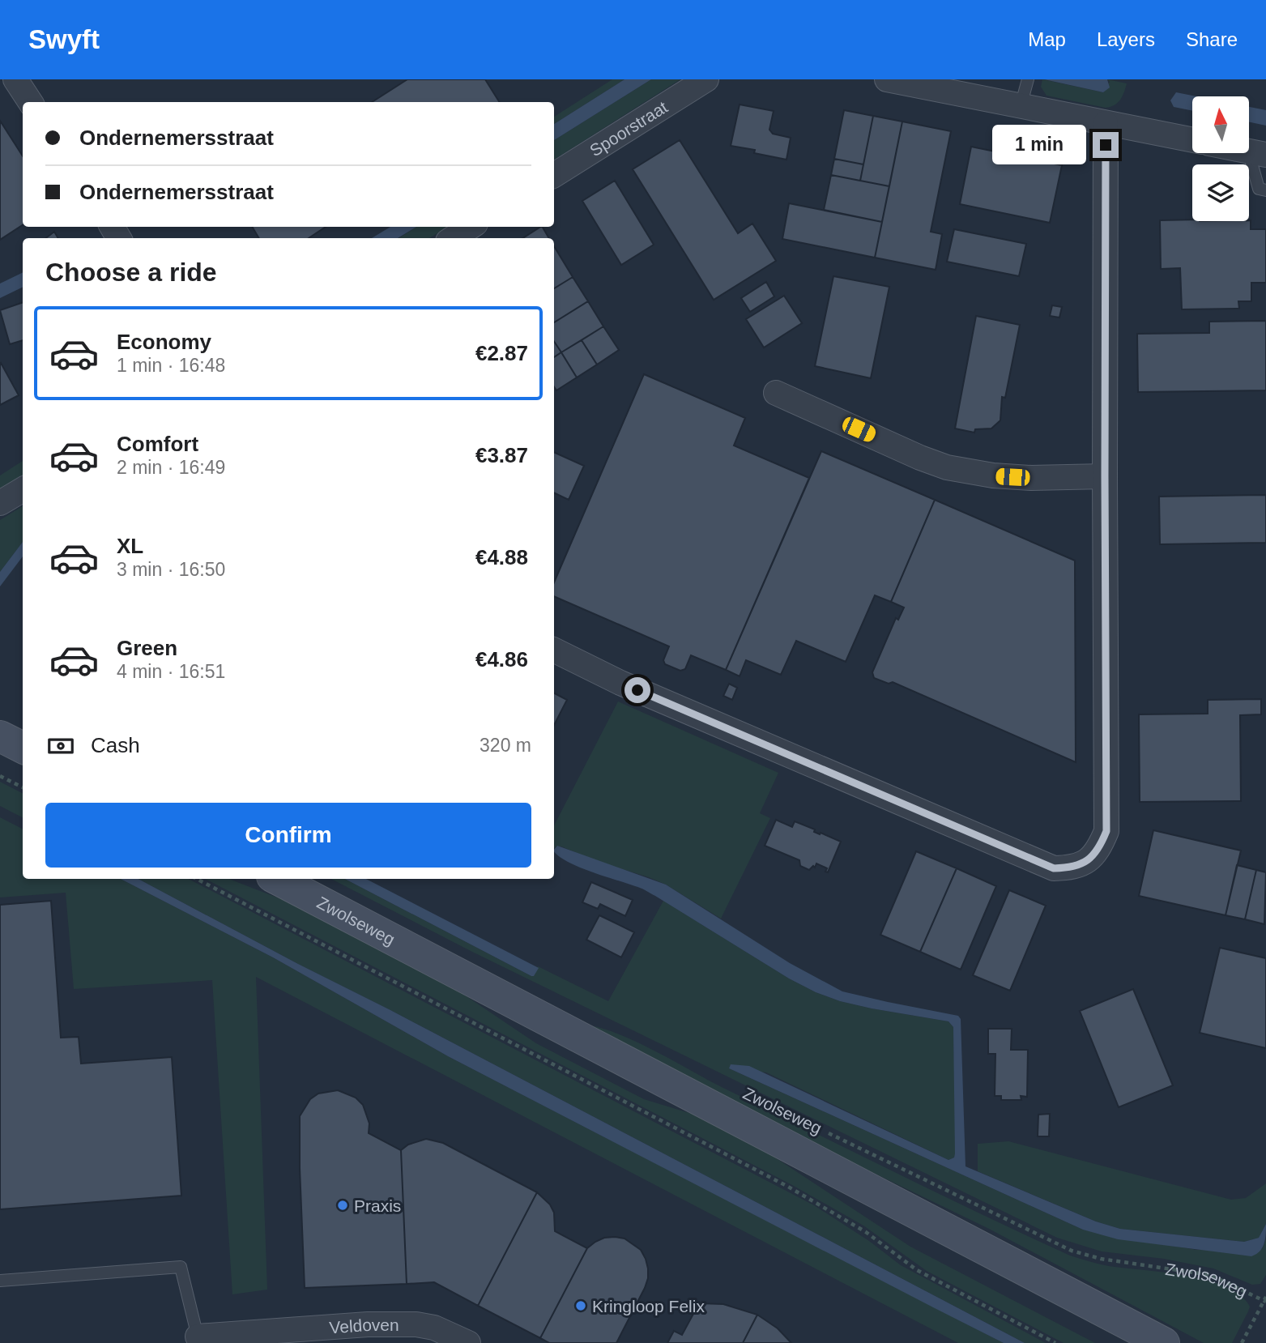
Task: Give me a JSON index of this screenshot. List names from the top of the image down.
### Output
{
  "streets": {
    "main road": ["Zwolseweg"],
    "street": ["Spoorstraat", "Veldoven"]
  },
  "places": ["Praxis", "Kringloop Felix"],
  "north": "top",
  "page": {
    "header": "Swyft",
    "nav": ["Map", "Layers", "Share"],
    "banner": ["Ondernemersstraat", "Ondernemersstraat"],
    "bubble": "1 min",
    "heading": "Choose a ride",
    "list": [
      {
        "name": "Economy",
        "note": "1 min · 16:48",
        "value": "€2.87"
      },
      {
        "name": "Comfort",
        "note": "2 min · 16:49",
        "value": "€3.87"
      },
      {
        "name": "XL",
        "note": "3 min · 16:50",
        "value": "€4.88"
      },
      {
        "name": "Green",
        "note": "4 min · 16:51",
        "value": "€4.86"
      }
    ],
    "pay": ["Cash", "320 m"],
    "buttons": "Confirm"
  }
}
